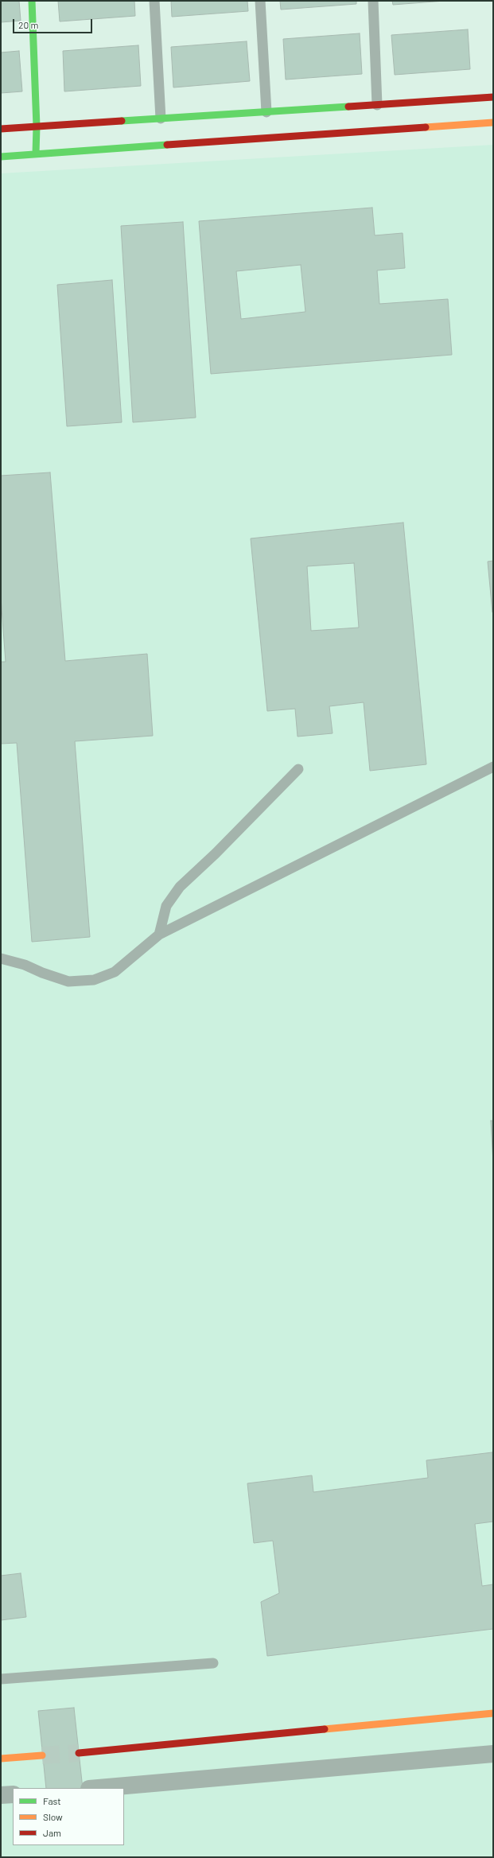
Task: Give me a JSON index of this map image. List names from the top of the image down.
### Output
{
  "legend": ["Fast", "Slow", "Jam"],
  "scale_bar": "20 m"
}
